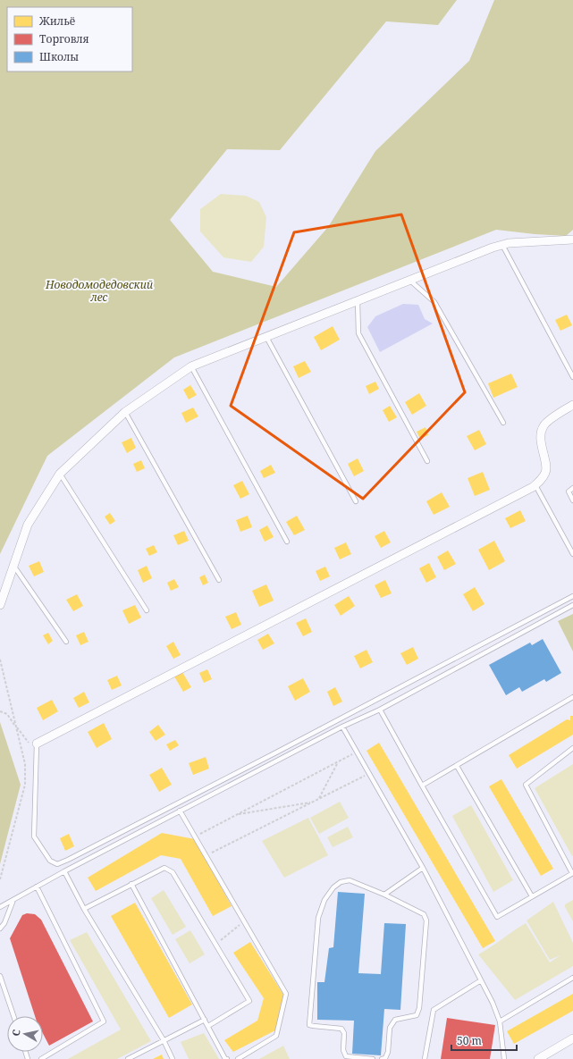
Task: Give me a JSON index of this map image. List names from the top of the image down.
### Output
{
  "parks": ["Новодомодедовский лес"],
  "legend": ["Жильё", "Торговля", "Школы"],
  "scale_bar": "50 m",
  "north": "left"
}
